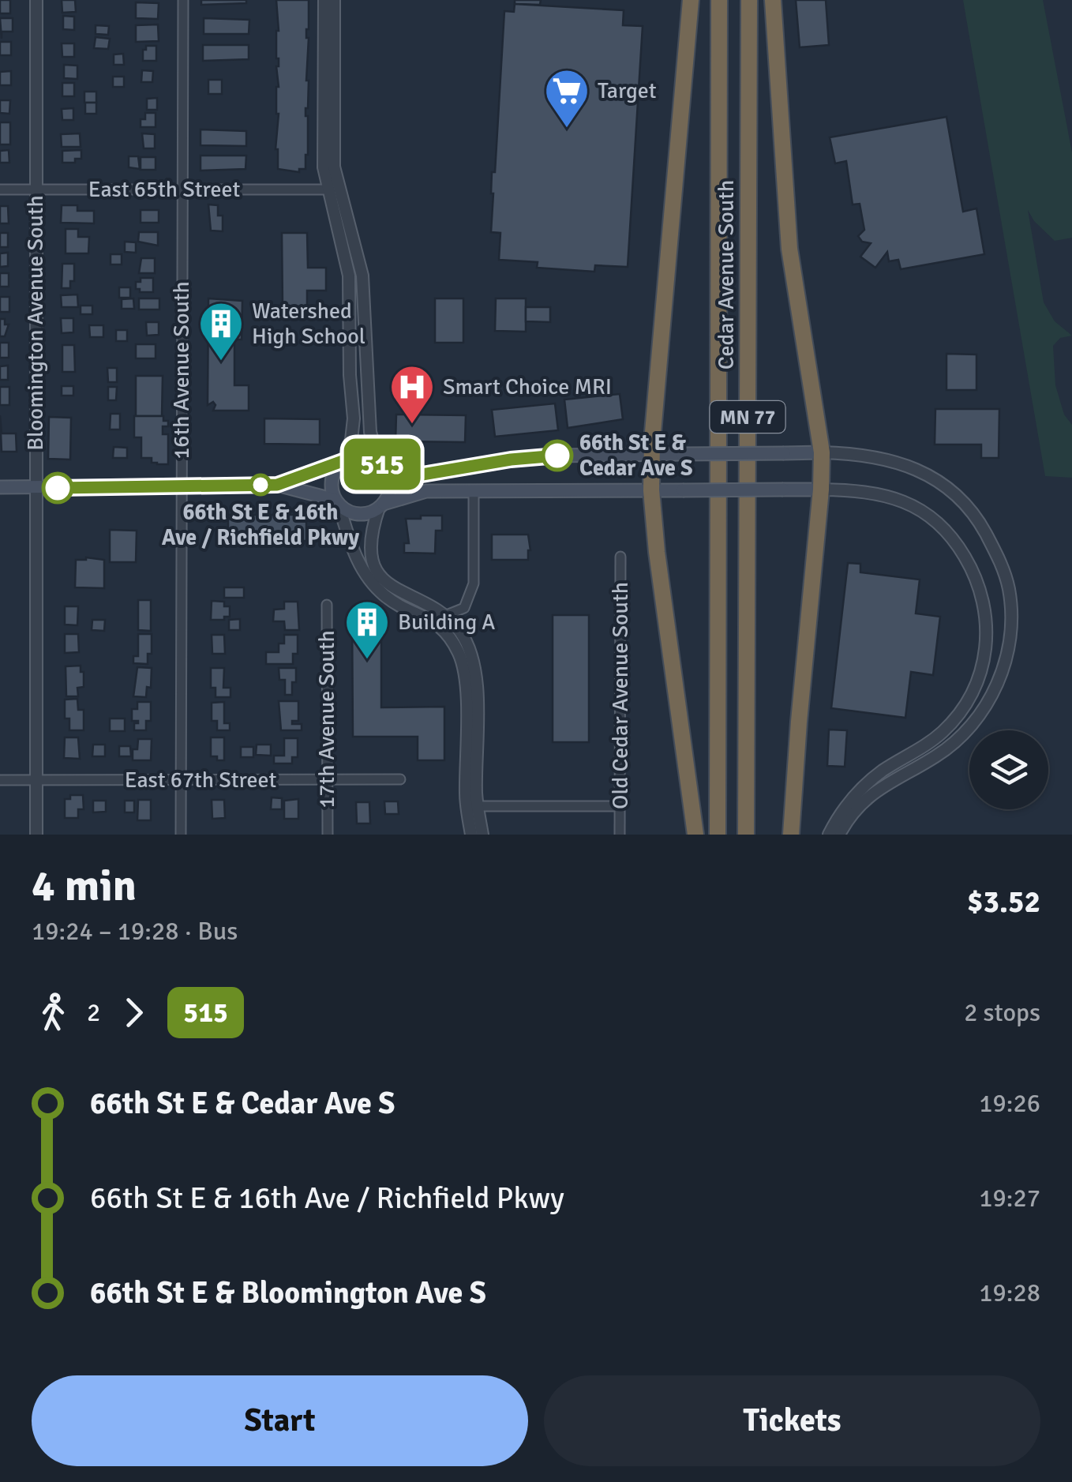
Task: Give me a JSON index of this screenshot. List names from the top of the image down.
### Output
{
  "streets": {
    "highway": ["Cedar Avenue South", "MN 77"],
    "street": [
      "East 65th Street",
      "Bloomington Avenue South",
      "16th Avenue South",
      "Old Cedar Avenue South",
      "17th Avenue South",
      "East 67th Street"
    ]
  },
  "crossings": [
    ["East 65th Street", "Bloomington Avenue South"],
    ["East 65th Street", "16th Avenue South"],
    ["Bloomington Avenue South", "East 67th Street"],
    ["16th Avenue South", "East 67th Street"],
    ["17th Avenue South", "East 67th Street"]
  ],
  "places": {
    "supermarket": ["Target"],
    "building": ["Watershed High School", "Building A"],
    "hospital": ["Smart Choice MRI"],
    "other": ["66th St E & Cedar Ave S", "66th St E & 16th Ave / Richfield Pkwy"]
  },
  "lines": ["bus line 515"],
  "page": {
    "on_map": "515",
    "heading": ["4 min", "19:24 – 19:28 · Bus", "$3.52"],
    "legs": ["2", "515", "2 stops"],
    "list": [
      {
        "name": "66th St E & Cedar Ave S",
        "value": "19:26"
      },
      {
        "name": "66th St E & 16th Ave / Richfield Pkwy",
        "value": "19:27"
      },
      {
        "name": "66th St E & Bloomington Ave S",
        "value": "19:28"
      }
    ],
    "buttons": ["Start", "Tickets"]
  }
}
